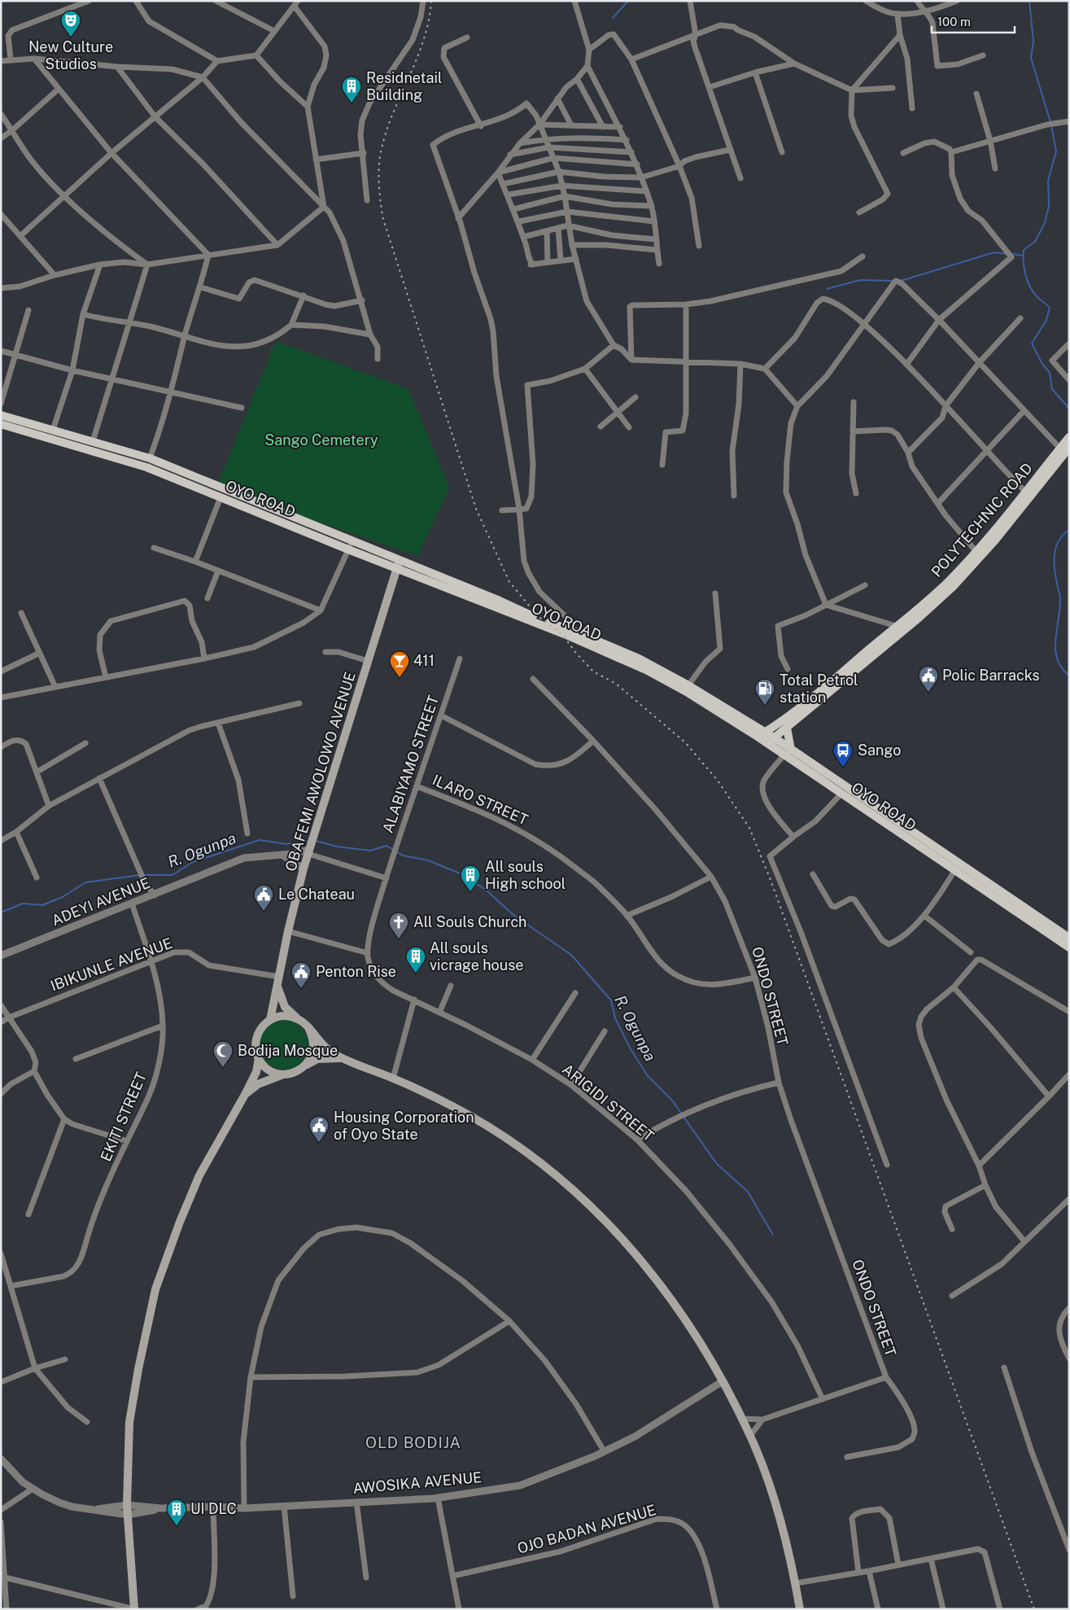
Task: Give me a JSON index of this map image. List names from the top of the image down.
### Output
{
  "streets": {
    "main road": ["OYO ROAD", "POLYTECHNIC ROAD", "OBAFEMI AWOLOWO AVENUE"],
    "street": [
      "ALABIYAMO STREET",
      "ILARO STREET",
      "ADEYI AVENUE",
      "IBIKUNLE AVENUE",
      "ONDO STREET",
      "ARIGIDI STREET",
      "EKITI STREET",
      "AWOSIKA AVENUE",
      "OJO BADAN AVENUE"
    ]
  },
  "crossings": [
    ["OYO ROAD", "POLYTECHNIC ROAD"],
    ["OYO ROAD", "OBAFEMI AWOLOWO AVENUE"],
    ["ALABIYAMO STREET", "ILARO STREET"],
    ["ALABIYAMO STREET", "ARIGIDI STREET"],
    ["OBAFEMI AWOLOWO AVENUE", "ADEYI AVENUE"],
    ["OBAFEMI AWOLOWO AVENUE", "IBIKUNLE AVENUE"],
    ["ILARO STREET", "ONDO STREET"],
    ["ADEYI AVENUE", "EKITI STREET"],
    ["IBIKUNLE AVENUE", "EKITI STREET"]
  ],
  "districts": ["OLD BODIJA"],
  "water": ["R. Ogunpa"],
  "parks": ["Sango Cemetery"],
  "places": {
    "theatre": ["New Culture Studios"],
    "building": [
      "Residnetail Building",
      "All souls High school",
      "All souls vicrage house",
      "UI DLC"
    ],
    "bar": ["411"],
    "public building": [
      "Polic Barracks",
      "Le Chateau",
      "Penton Rise",
      "Housing Corporation of Oyo State"
    ],
    "fuel station": ["Total Petrol station"],
    "bus stop": ["Sango"],
    "church": ["All Souls Church"],
    "mosque": ["Bodija Mosque"]
  },
  "scale_bar": "100 m"
}
